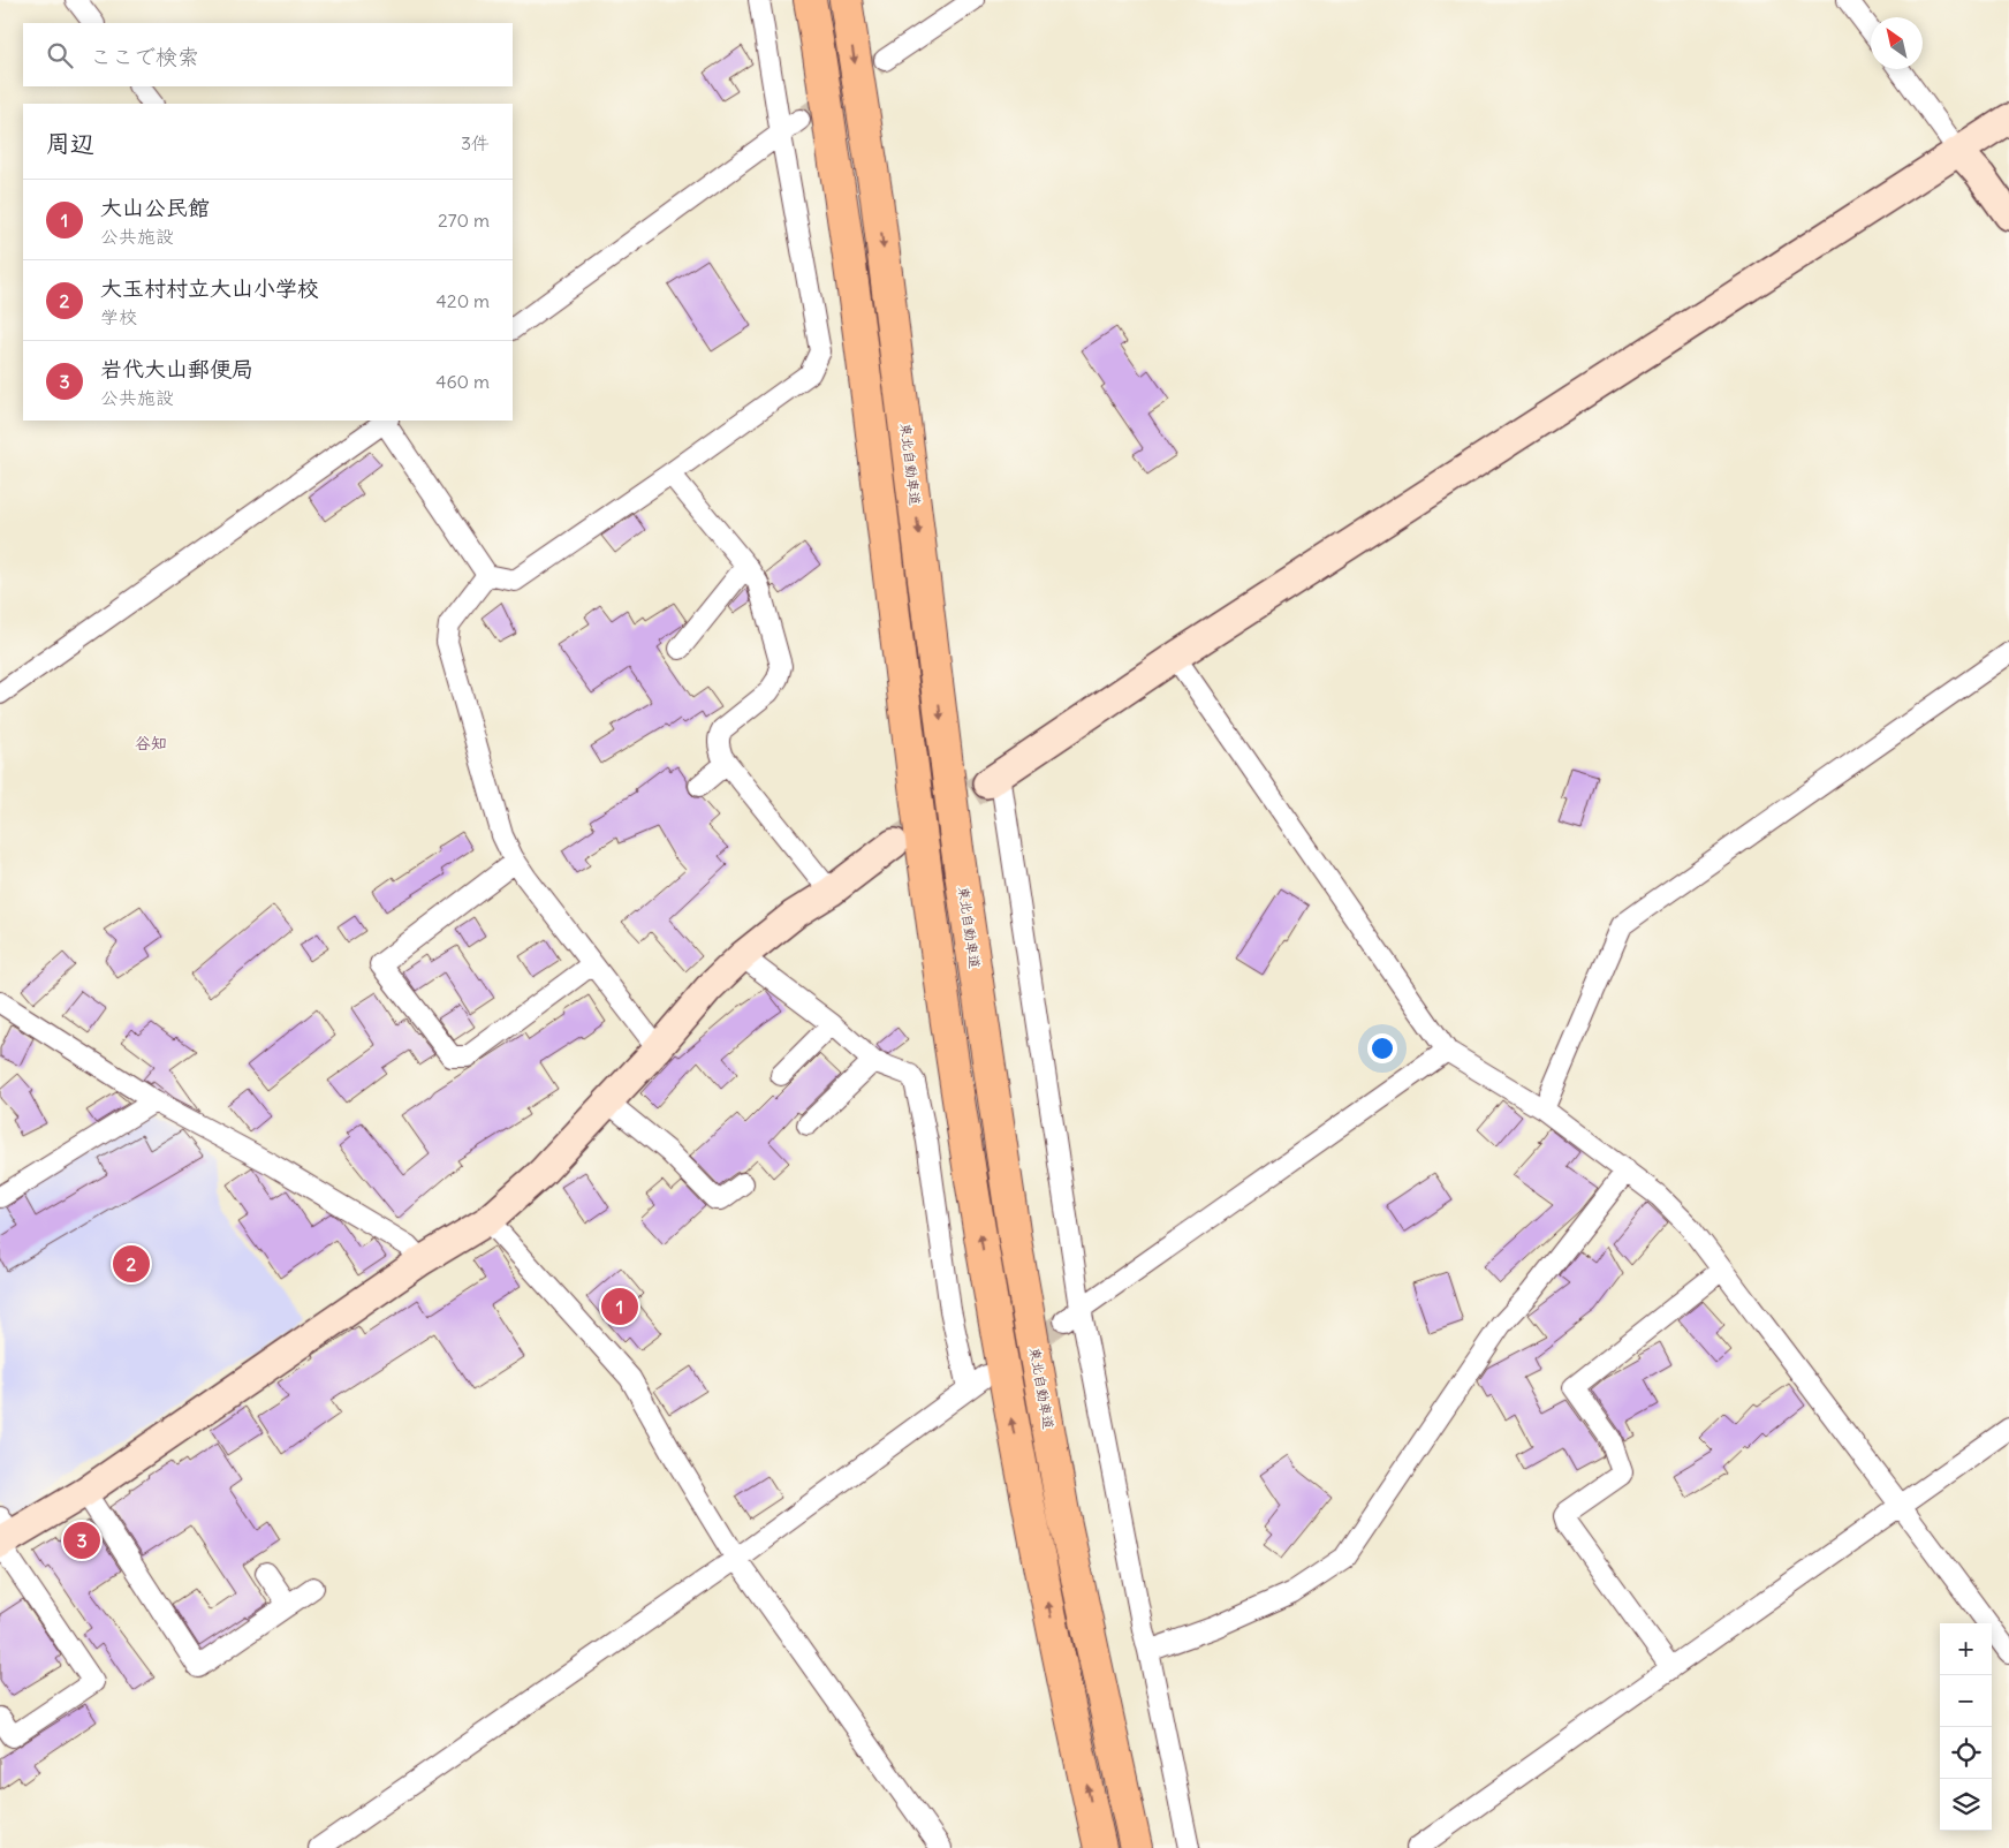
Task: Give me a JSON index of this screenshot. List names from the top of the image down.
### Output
{
  "streets": {
    "highway": ["東北自動車道"]
  },
  "districts": ["谷知"],
  "north": "top left",
  "page": {
    "search": "ここで検索",
    "heading": ["周辺", "3件"],
    "list": [
      {
        "mark": "1",
        "name": "大山公民館",
        "note": "公共施設",
        "value": "270 m"
      },
      {
        "mark": "2",
        "name": "大玉村村立大山小学校",
        "note": "学校",
        "value": "420 m"
      },
      {
        "mark": "3",
        "name": "岩代大山郵便局",
        "note": "公共施設",
        "value": "460 m"
      }
    ],
    "pins": ["2", "1", "3"],
    "map_buttons": ["+", "−"]
  }
}
